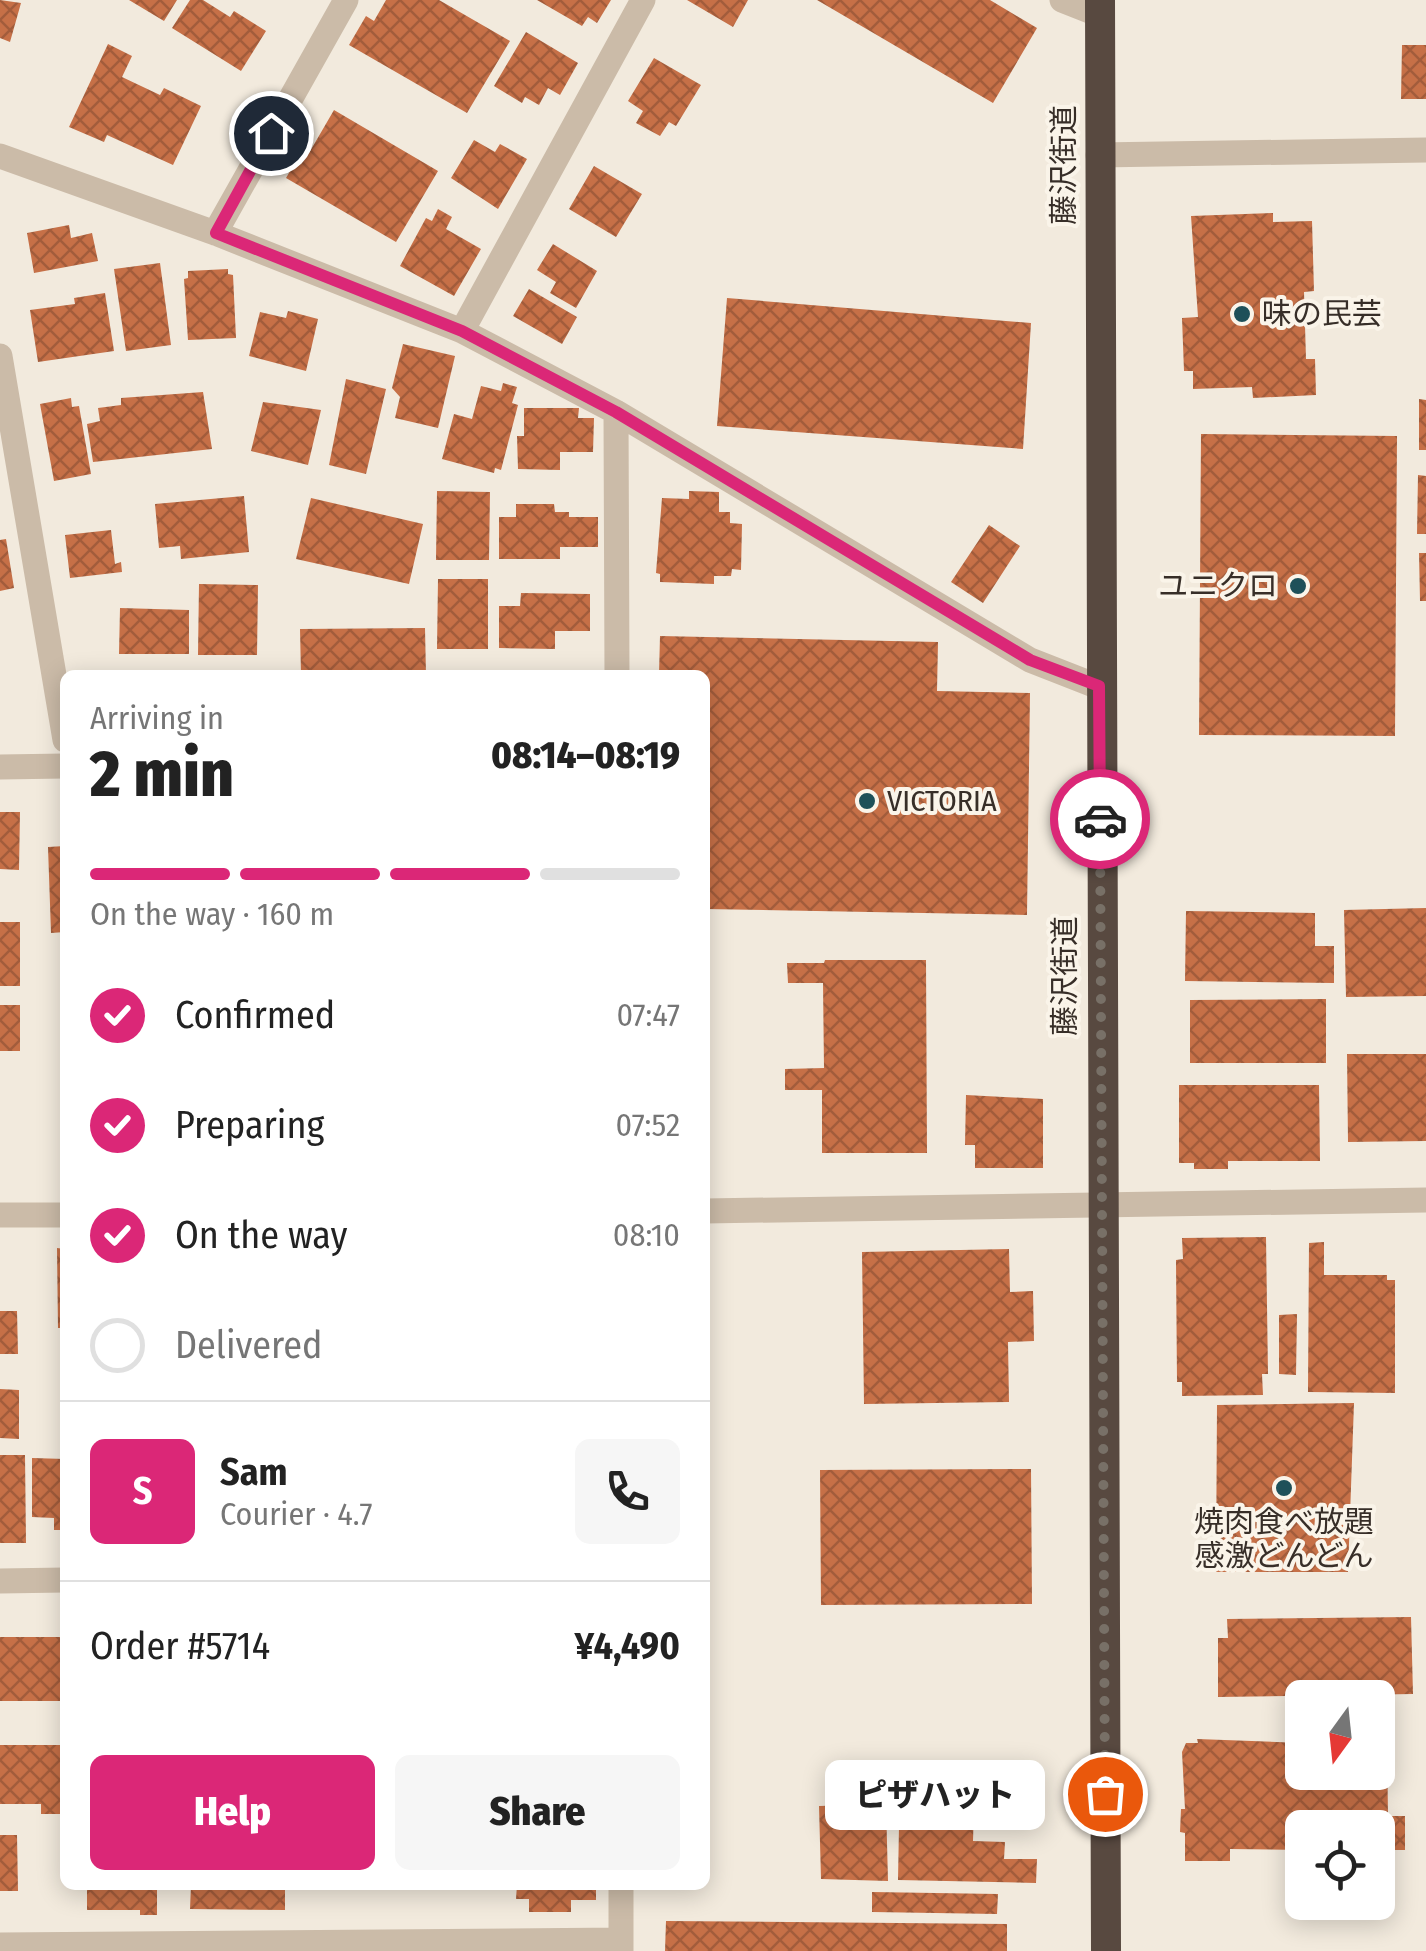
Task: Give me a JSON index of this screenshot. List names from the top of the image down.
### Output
{
  "streets": {
    "highway": ["藤沢街道"]
  },
  "places": [
    "味の民芸",
    "ユニクロ",
    "VICTORIA",
    "焼肉食べ放題 感激どんどん",
    "ピザハット"
  ],
  "north": "bottom",
  "page": {
    "heading": ["2 min", "Arriving in", "08:14–08:19"],
    "panel": [
      "Sam",
      "Courier · 4.7",
      "Order #5714",
      "¥4,490"
    ],
    "bar": "On the way · 160 m",
    "list": [
      ["Confirmed", "07:47"],
      ["Preparing", "07:52"],
      ["On the way", "08:10"],
      "Delivered"
    ],
    "round": "S",
    "buttons": ["Help", "Share"],
    "bubble": "ピザハット"
  }
}
